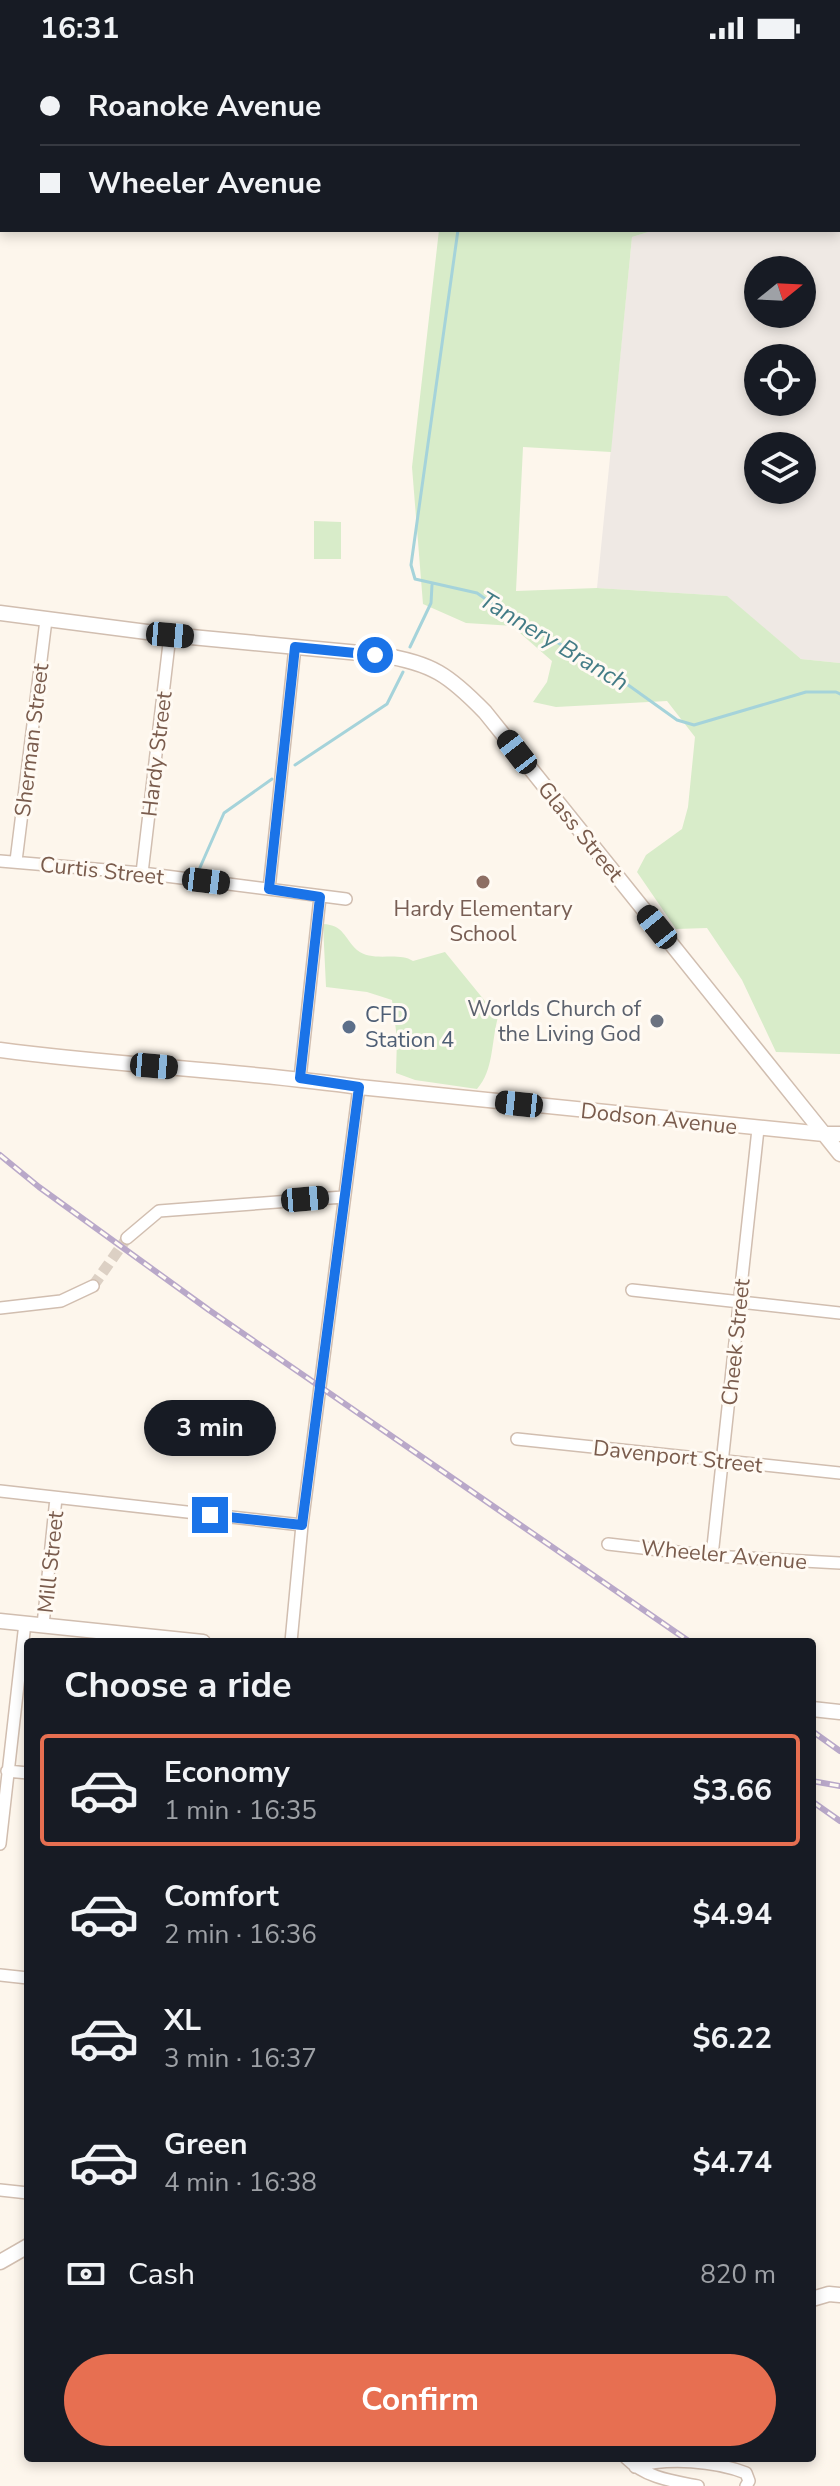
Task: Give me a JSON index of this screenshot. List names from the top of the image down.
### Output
{
  "streets": {
    "street": [
      "Sherman Street",
      "Hardy Street",
      "Glass Street",
      "Curtis Street",
      "Dodson Avenue",
      "Cheek Street",
      "Davenport Street",
      "Wheeler Avenue",
      "Mill Street"
    ]
  },
  "crossings": [
    ["Sherman Street", "Glass Street"],
    ["Sherman Street", "Curtis Street"],
    ["Hardy Street", "Glass Street"],
    ["Hardy Street", "Curtis Street"],
    ["Glass Street", "Dodson Avenue"],
    ["Dodson Avenue", "Cheek Street"],
    ["Cheek Street", "Davenport Street"],
    ["Cheek Street", "Wheeler Avenue"]
  ],
  "water": ["Tannery Branch"],
  "places": ["Hardy Elementary School", "Worlds Church of the Living God", "CFD Station 4"],
  "north": "right",
  "page": {
    "status": "16:31",
    "banner": ["Roanoke Avenue", "Wheeler Avenue"],
    "bubble": "3 min",
    "heading": "Choose a ride",
    "list": [
      {
        "name": "Economy",
        "note": "1 min · 16:35",
        "value": "$3.66"
      },
      {
        "name": "Comfort",
        "note": "2 min · 16:36",
        "value": "$4.94"
      },
      {
        "name": "XL",
        "note": "3 min · 16:37",
        "value": "$6.22"
      },
      {
        "name": "Green",
        "note": "4 min · 16:38",
        "value": "$4.74"
      }
    ],
    "pay": ["Cash", "820 m"],
    "buttons": "Confirm"
  }
}
